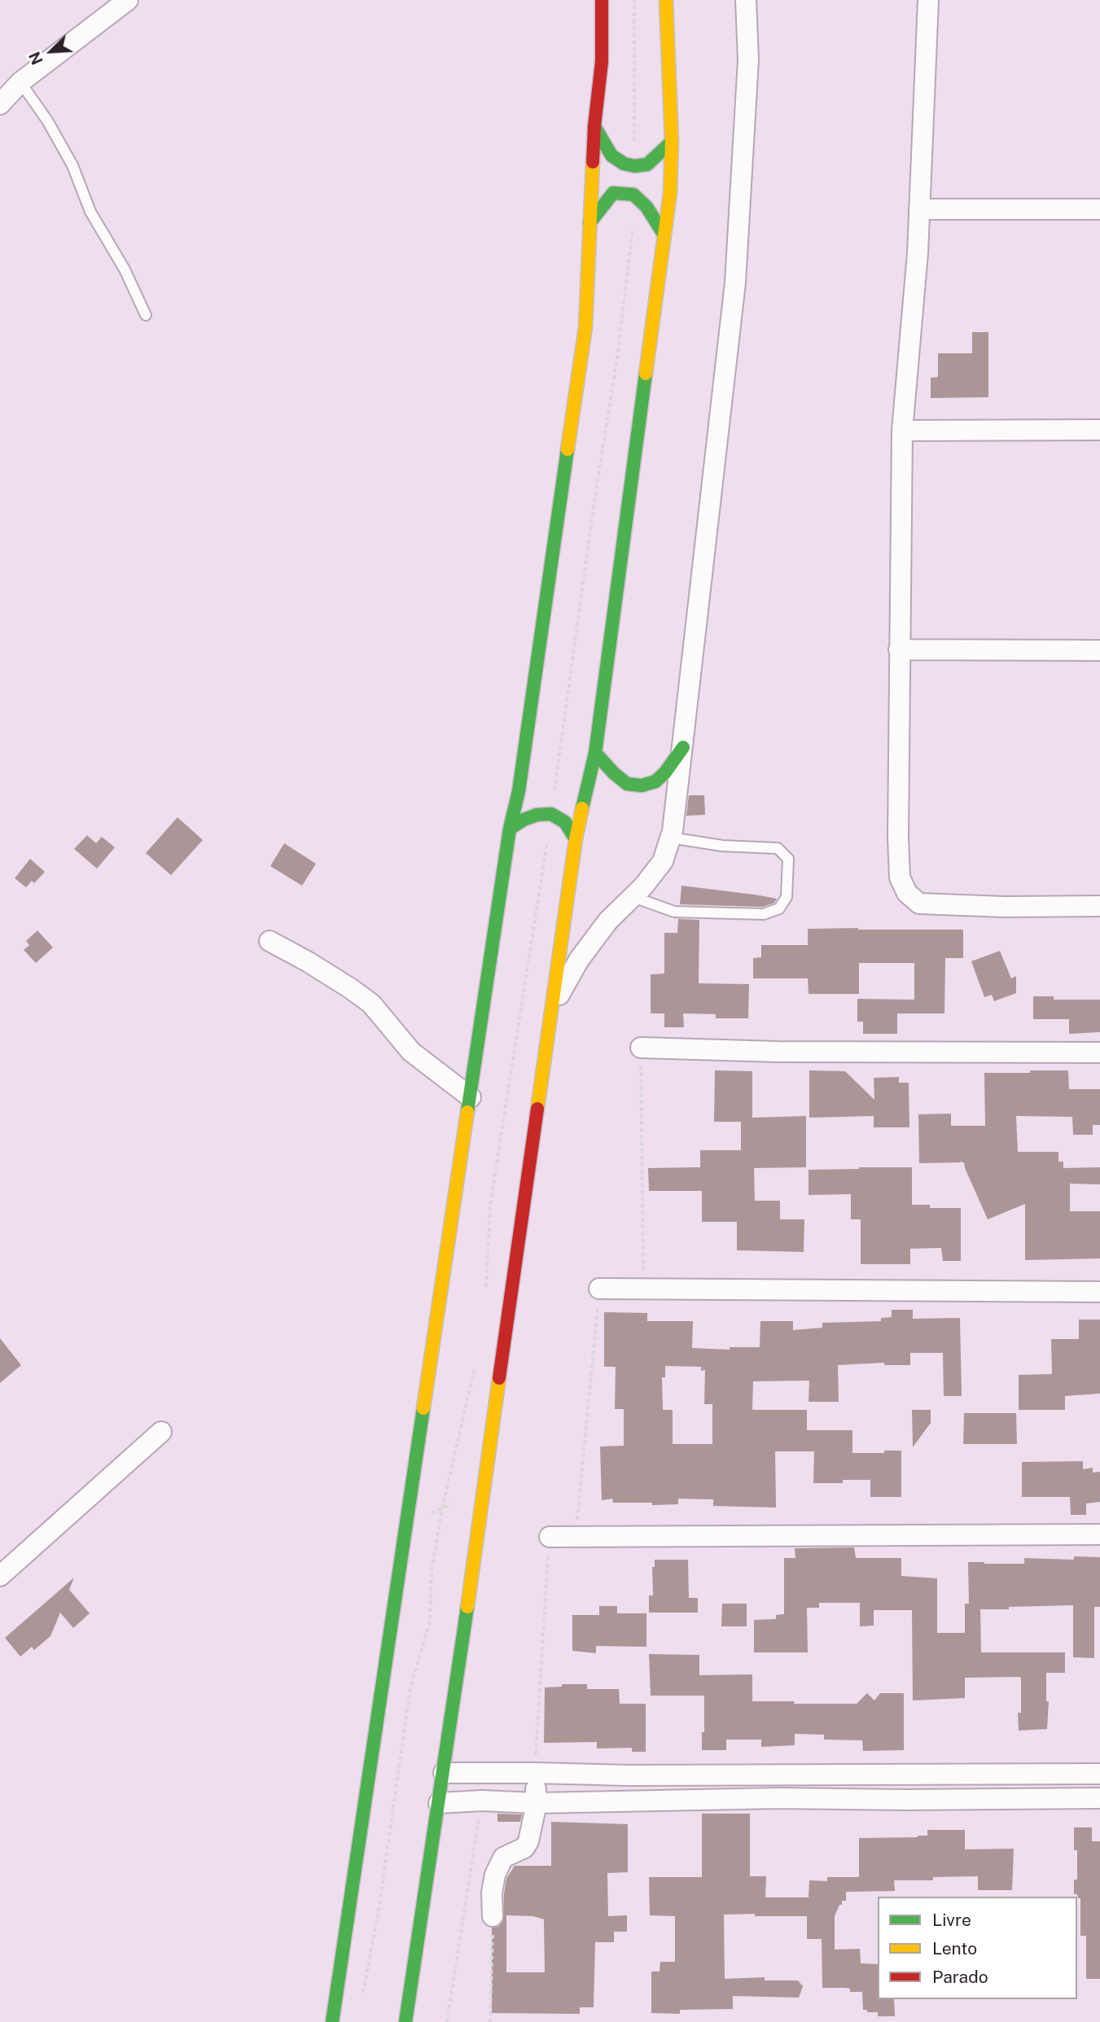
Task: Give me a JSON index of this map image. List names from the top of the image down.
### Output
{
  "legend": ["Livre", "Lento", "Parado"],
  "north": "bottom left"
}
